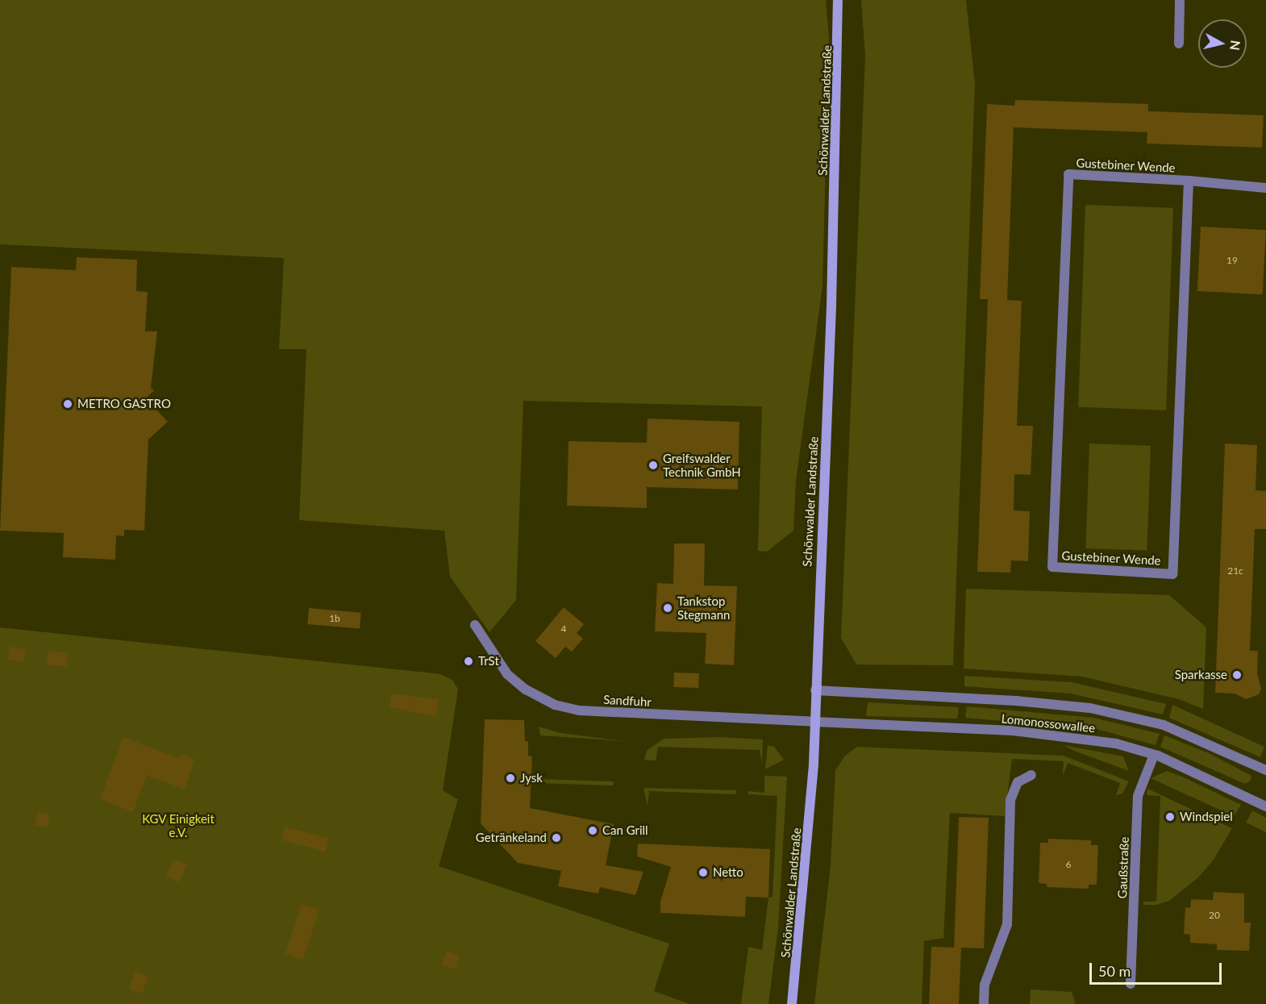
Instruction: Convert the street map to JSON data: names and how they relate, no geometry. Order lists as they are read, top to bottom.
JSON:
{
  "streets": {
    "main road": ["Schönwalder Landstraße"],
    "street": [
      "Gustebiner Wende",
      "Sandfuhr",
      "Lomonossowallee",
      "Gaußstraße"
    ]
  },
  "crossings": [
    ["Schönwalder Landstraße", "Sandfuhr"],
    ["Schönwalder Landstraße", "Lomonossowallee"],
    ["Sandfuhr", "Lomonossowallee"],
    ["Lomonossowallee", "Gaußstraße"]
  ],
  "parks": ["KGV Einigkeit e.V."],
  "places": [
    "METRO GASTRO",
    "Greifswalder Technik GmbH",
    "Tankstop Stegmann",
    "TrSt",
    "Sparkasse",
    "Jysk",
    "Windspiel",
    "Can Grill",
    "Getränkeland",
    "Netto"
  ],
  "house_numbers": [
    "19",
    "21c",
    "1b",
    "4",
    "6",
    "20"
  ],
  "scale_bar": "50 m",
  "north": "right"
}
